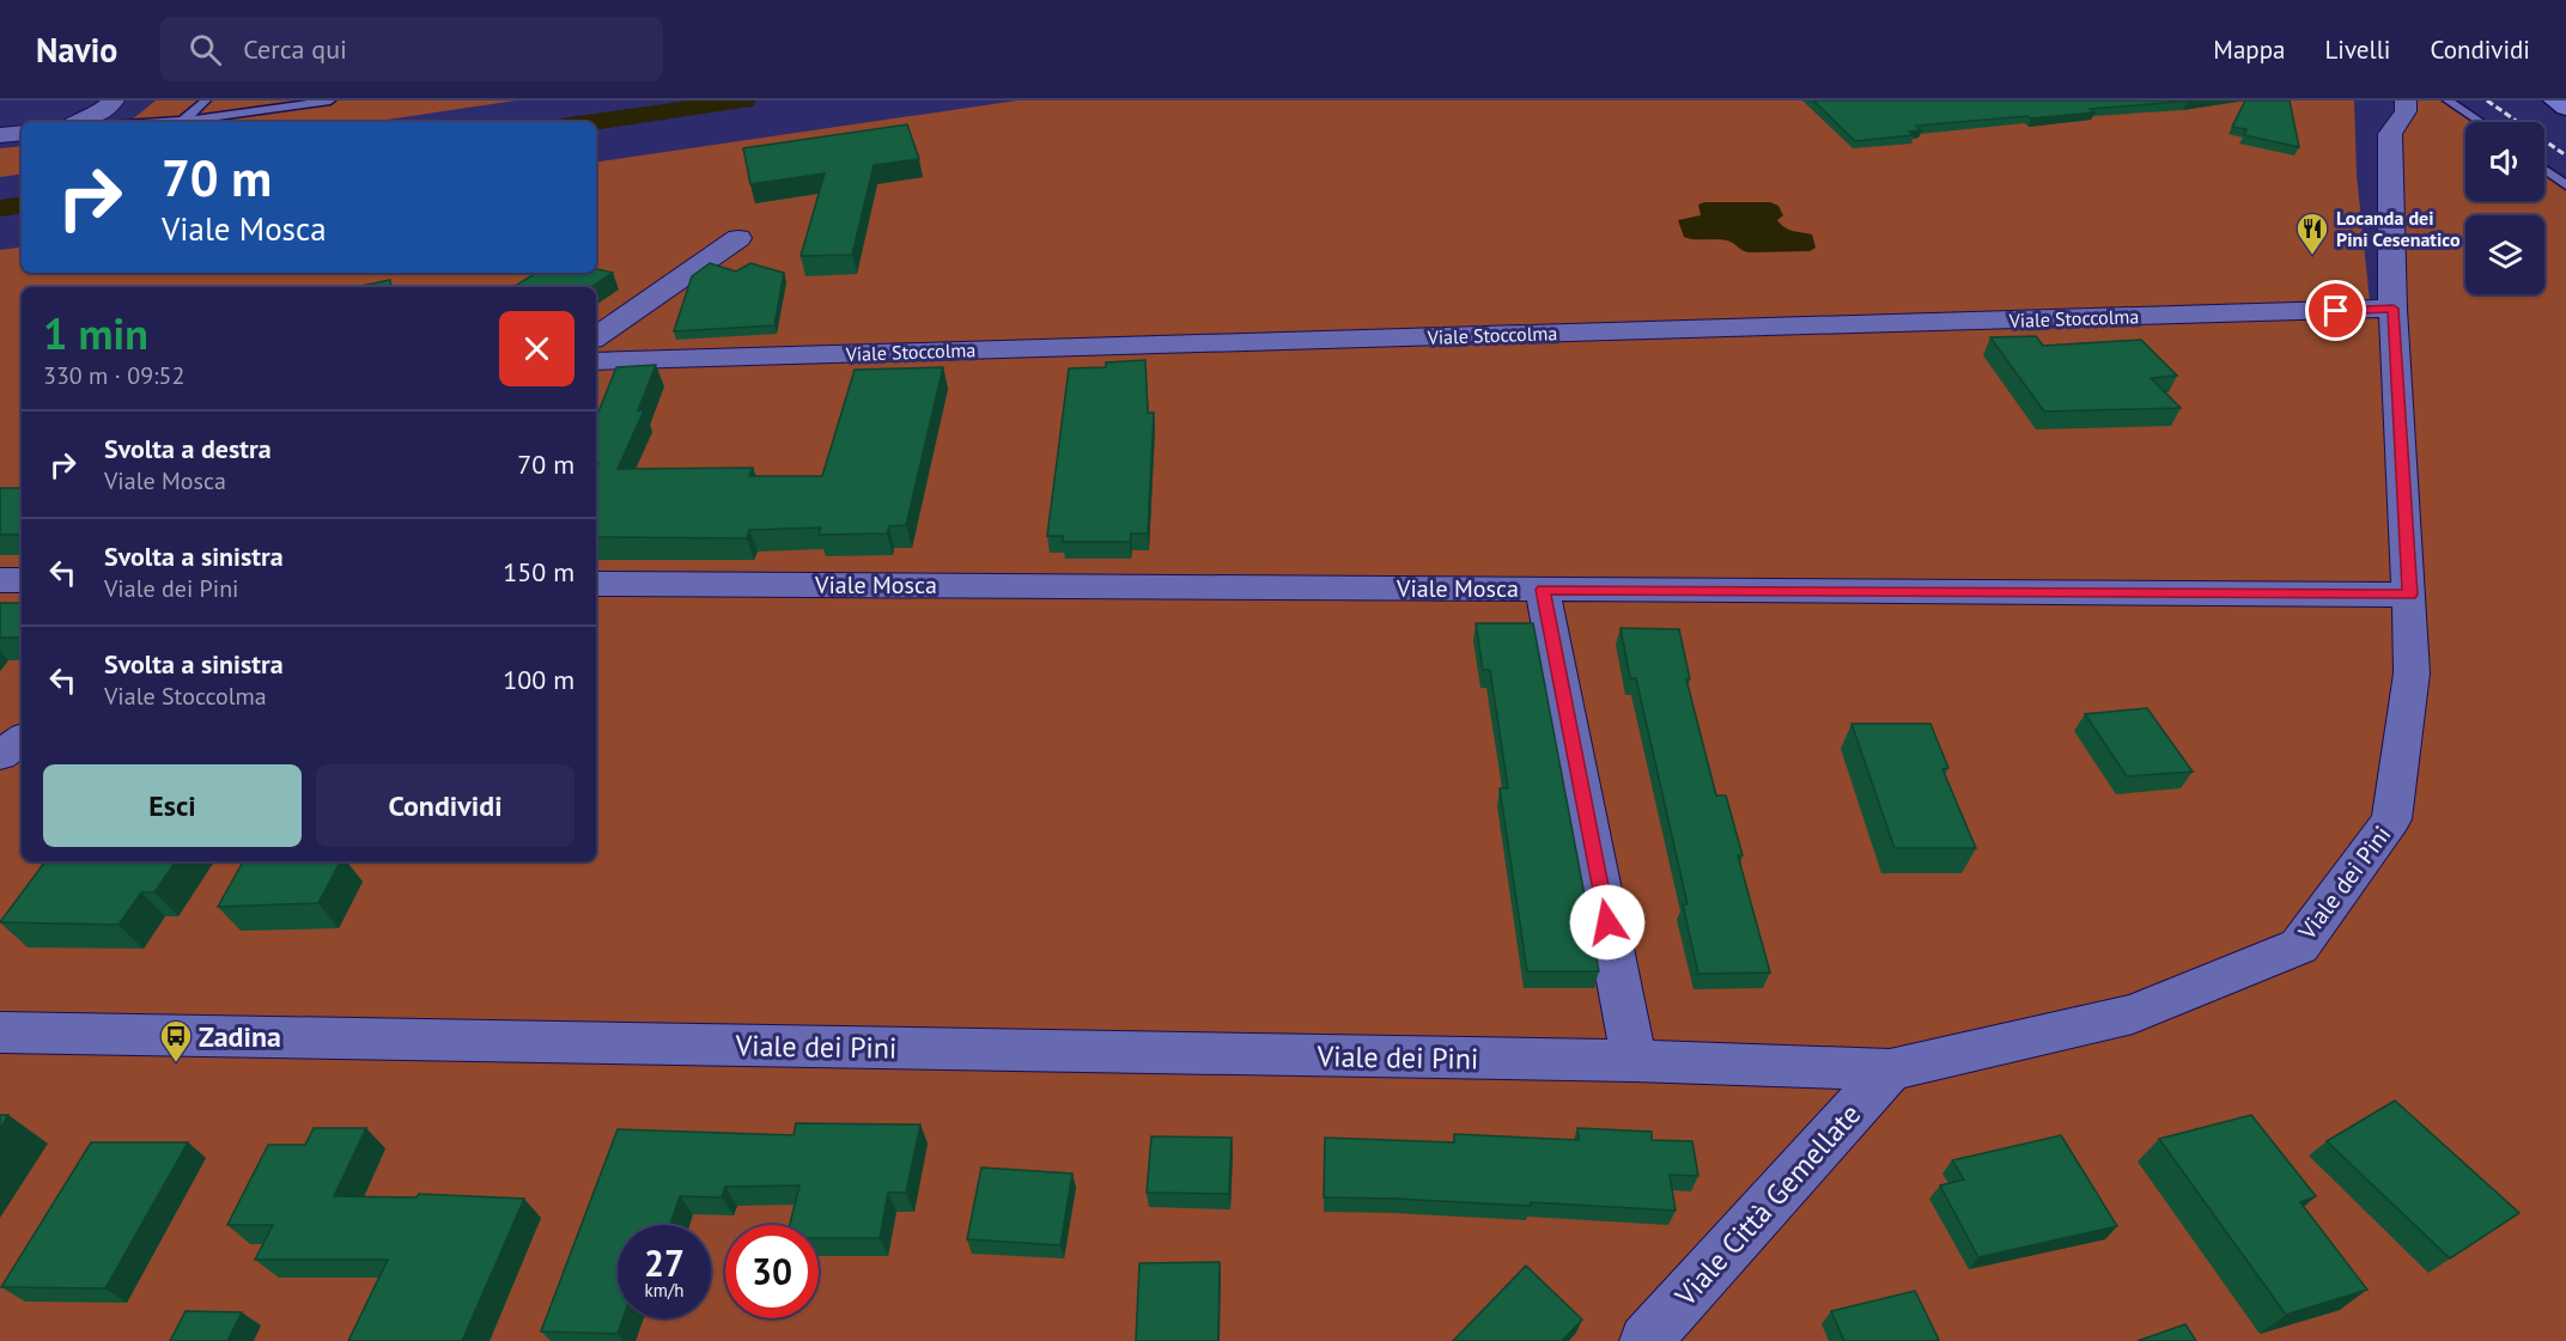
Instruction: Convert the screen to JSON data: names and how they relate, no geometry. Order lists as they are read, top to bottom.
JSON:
{
  "streets": {
    "street": [
      "Viale Stoccolma",
      "Viale Mosca",
      "Viale dei Pini",
      "Viale Città Gemellate"
    ]
  },
  "crossings": [
    ["Viale Stoccolma", "Viale dei Pini"],
    ["Viale Mosca", "Viale dei Pini"],
    ["Viale dei Pini", "Viale Città Gemellate"]
  ],
  "places": {
    "restaurant": ["Locanda dei Pini Cesenatico"],
    "bus stop": ["Zadina"]
  },
  "page": {
    "header": "Navio",
    "search": "Cerca qui",
    "nav": ["Mappa", "Livelli", "Condividi"],
    "turn": ["70 m", "Viale Mosca"],
    "heading": ["1 min", "330 m · 09:52"],
    "list": [
      {
        "name": "Svolta a destra",
        "note": "Viale Mosca",
        "value": "70 m"
      },
      {
        "name": "Svolta a sinistra",
        "note": "Viale dei Pini",
        "value": "150 m"
      },
      {
        "name": "Svolta a sinistra",
        "note": "Viale Stoccolma",
        "value": "100 m"
      }
    ],
    "buttons": ["Esci", "Condividi"],
    "speed": "27 km/h",
    "limit": "30"
  }
}
